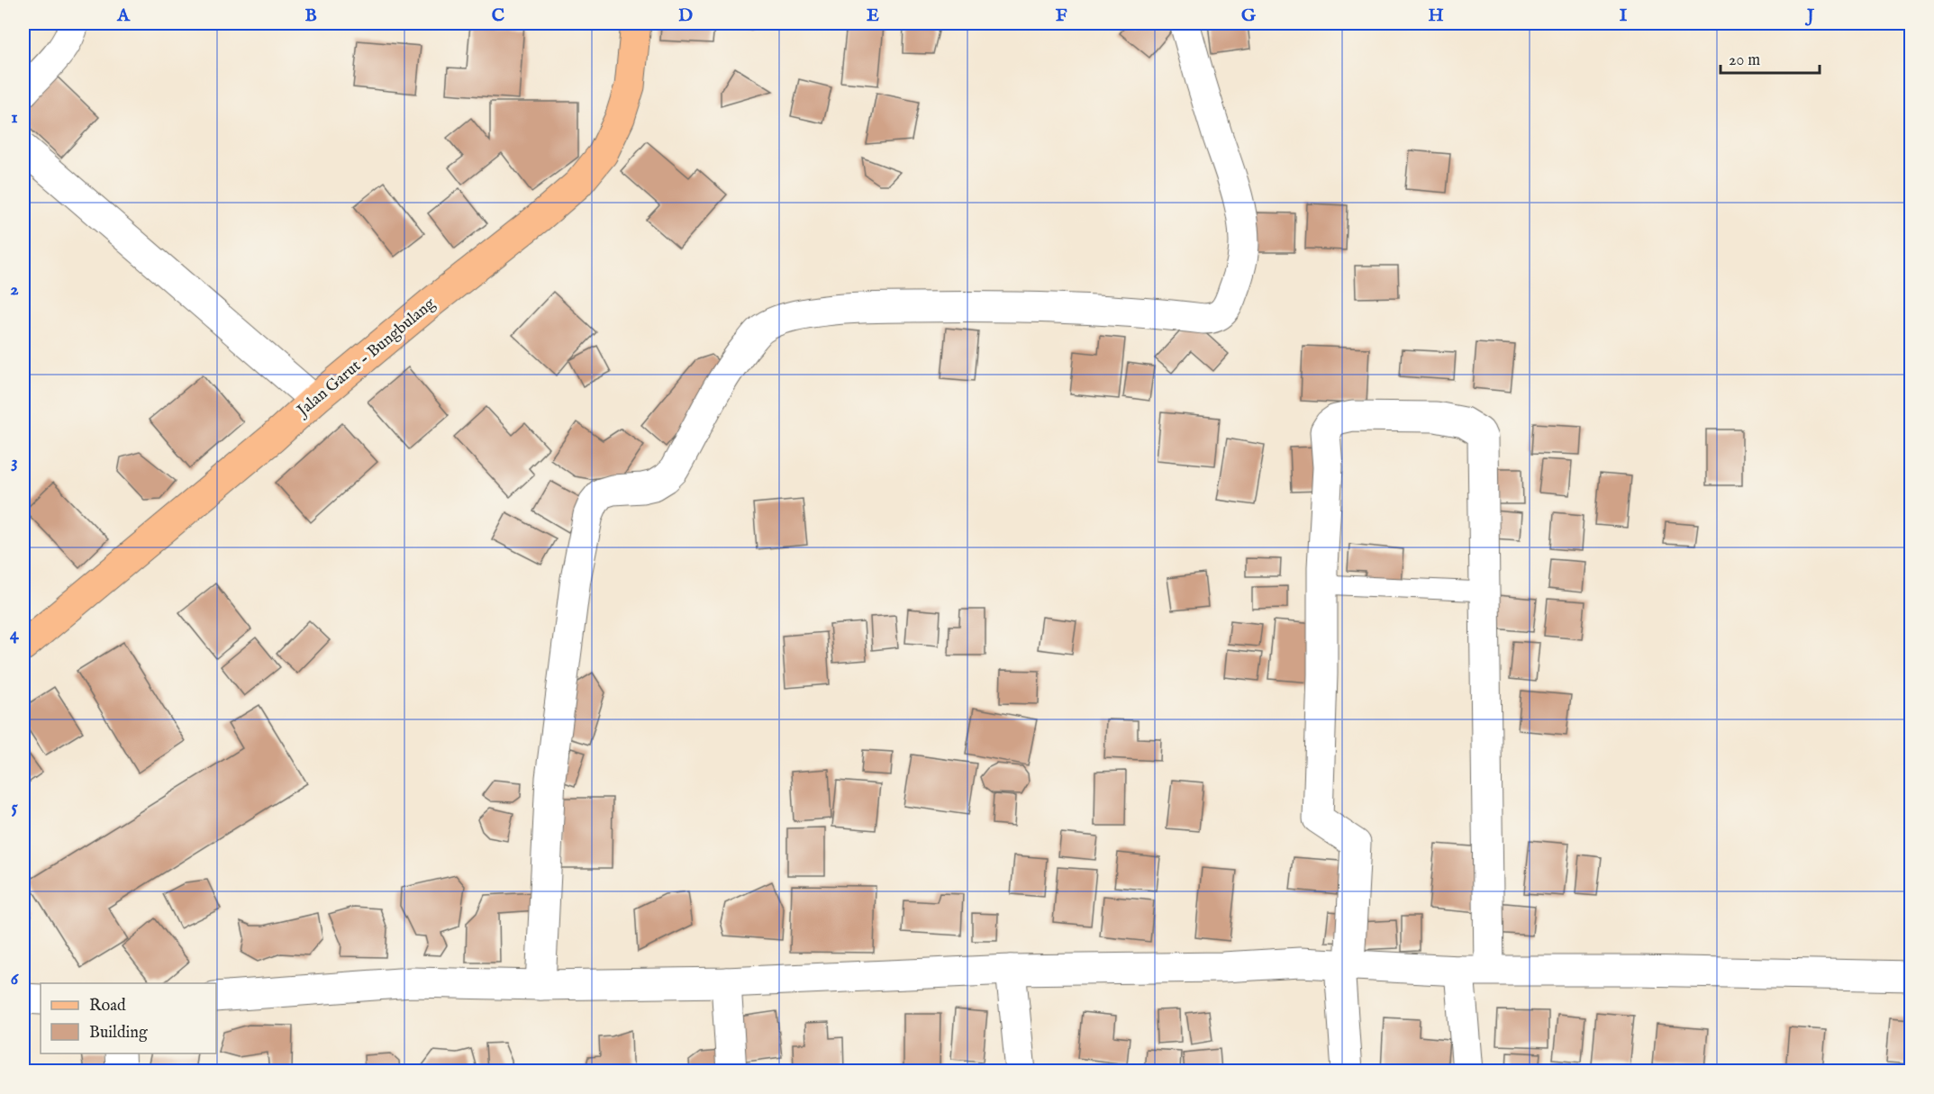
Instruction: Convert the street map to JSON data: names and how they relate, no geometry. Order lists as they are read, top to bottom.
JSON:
{
  "streets": {
    "main road": ["Jalan Garut - Bungbulang"]
  },
  "legend": ["Road", "Building"],
  "scale_bar": "20 m",
  "grid": {
    "columns": [
      "A",
      "B",
      "C",
      "D",
      "E",
      "F",
      "G",
      "H",
      "I",
      "J"
    ],
    "rows": [
      "1",
      "2",
      "3",
      "4",
      "5",
      "6"
    ]
  }
}
